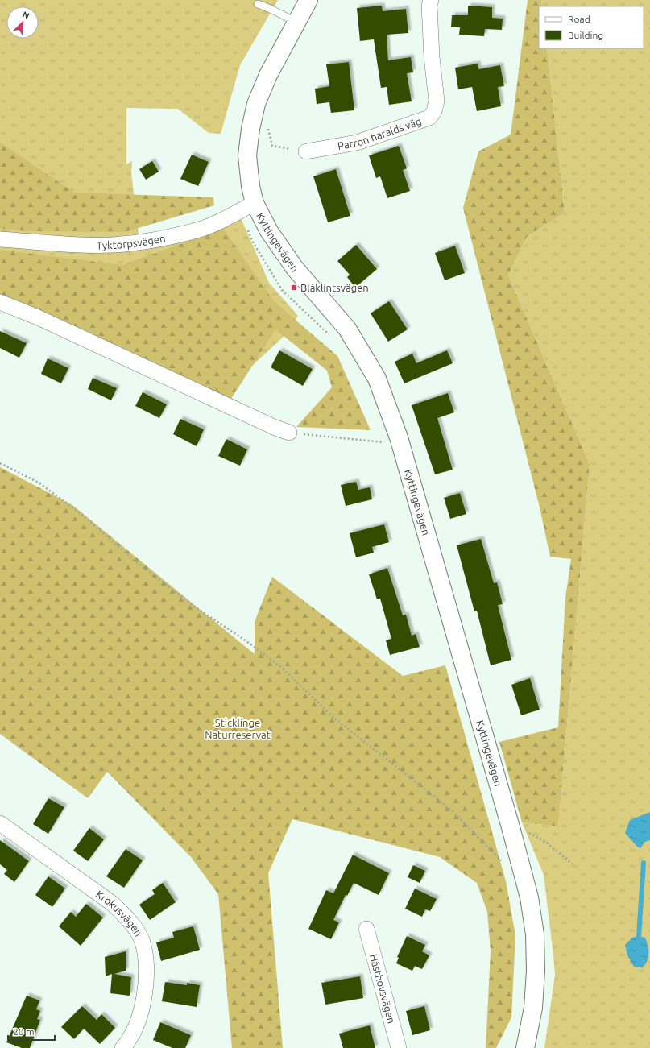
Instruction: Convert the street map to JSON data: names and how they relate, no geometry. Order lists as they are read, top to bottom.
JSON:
{
  "streets": {
    "street": [
      "Patron haralds väg",
      "Tyktorpsvägen",
      "Kyttingevägen",
      "Krokusvägen",
      "Hästhovsvägen"
    ]
  },
  "crossings": [
    ["Tyktorpsvägen", "Kyttingevägen"]
  ],
  "parks": ["Sticklinge Naturreservat"],
  "places": {
    "transit": ["Blåklintsvägen"]
  },
  "legend": ["Road", "Building"],
  "scale_bar": "20 m",
  "north": "top right"
}
